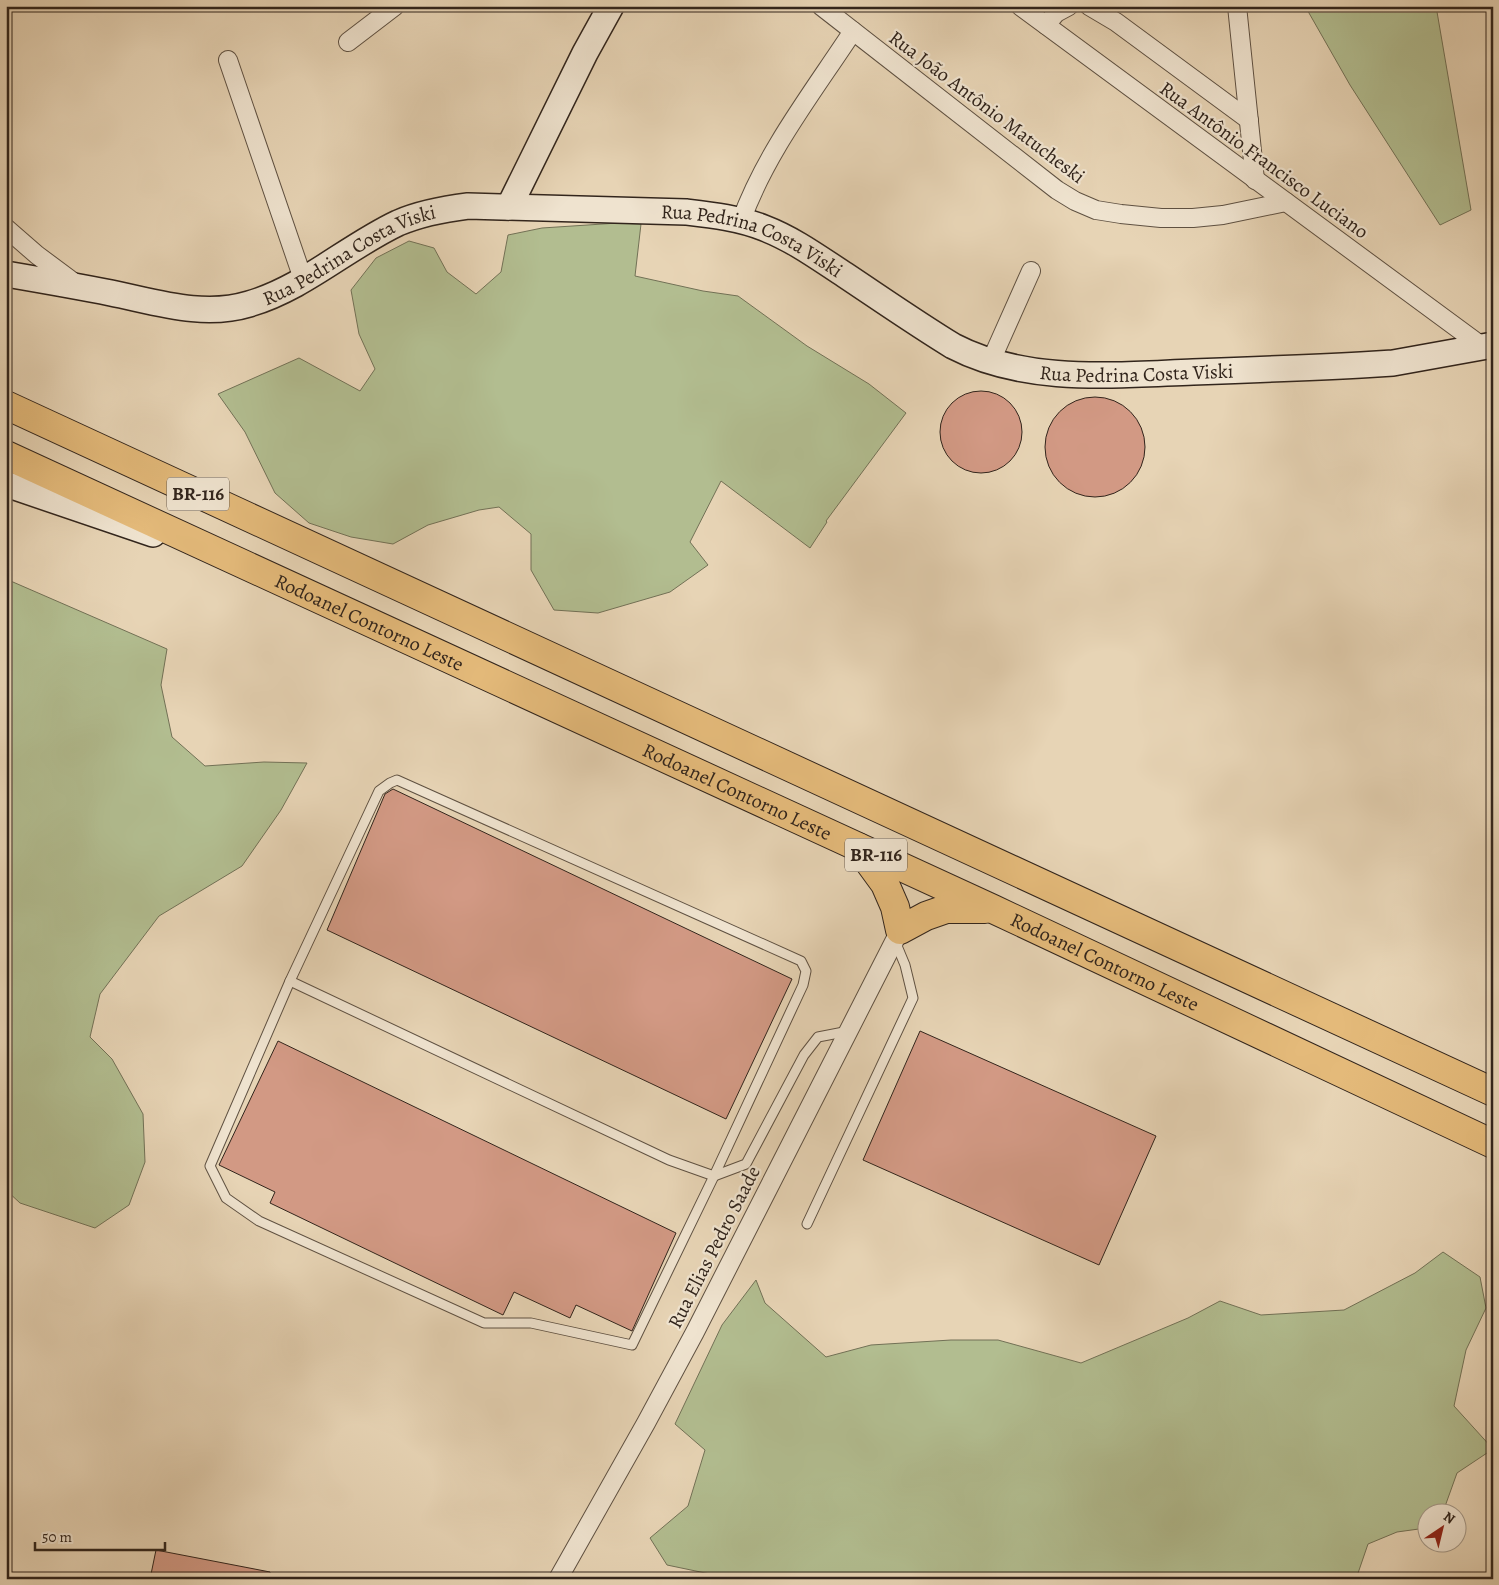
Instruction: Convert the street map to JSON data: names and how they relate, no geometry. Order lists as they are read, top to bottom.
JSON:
{
  "streets": {
    "highway": ["BR-116", "Rodoanel Contorno Leste"],
    "street": [
      "Rua João Antônio Matucheski",
      "Rua Antônio Francisco Luciano",
      "Rua Pedrina Costa Viski",
      "Rua Elias Pedro Saade"
    ]
  },
  "crossings": [
    ["Rua João Antônio Matucheski", "Rua Antônio Francisco Luciano"],
    ["Rua Antônio Francisco Luciano", "Rua Pedrina Costa Viski"]
  ],
  "scale_bar": "50 m",
  "north": "top right"
}
